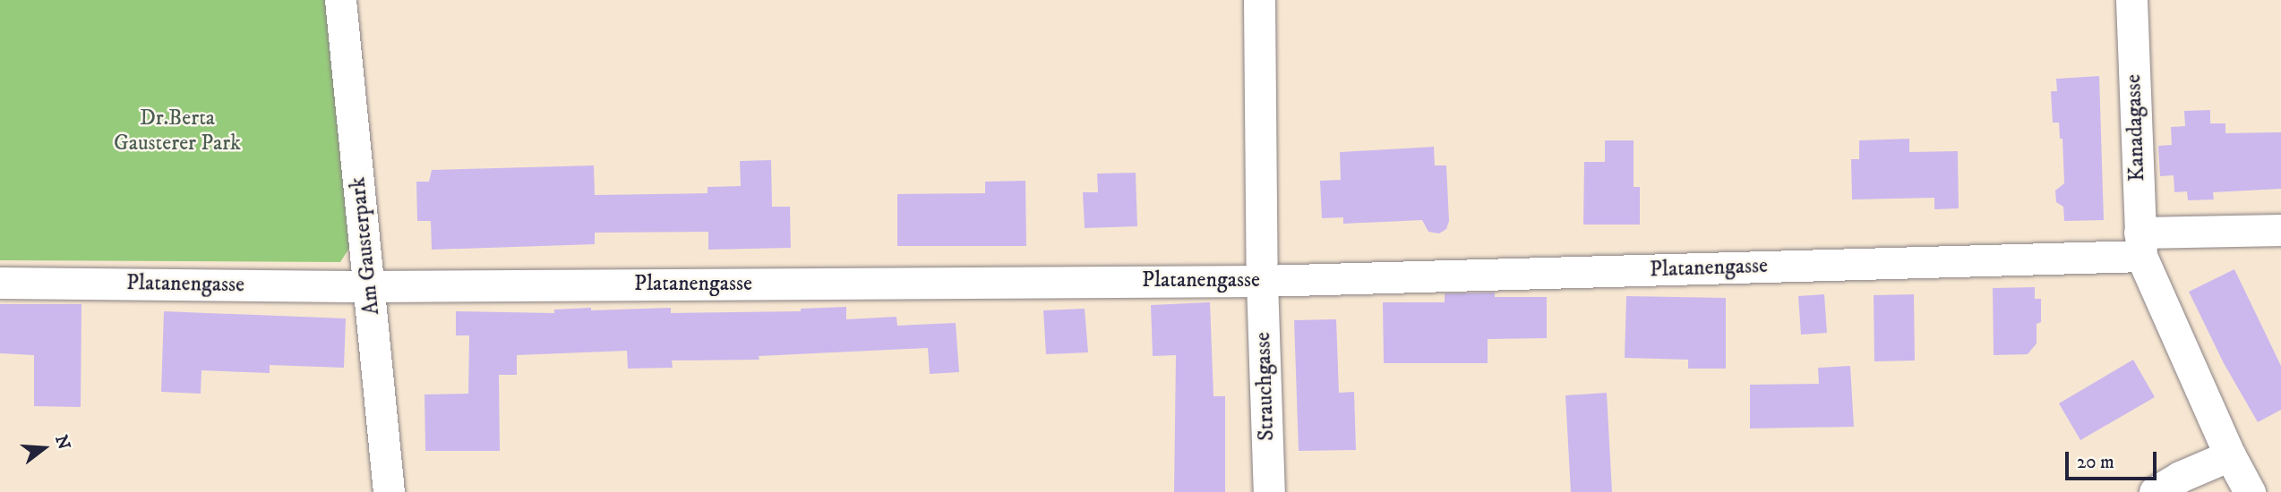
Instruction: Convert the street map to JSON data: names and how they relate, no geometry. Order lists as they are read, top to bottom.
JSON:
{
  "streets": {
    "street": [
      "Kanadagasse",
      "Am Gausterpark",
      "Platanengasse",
      "Strauchgasse"
    ]
  },
  "crossings": [
    ["Kanadagasse", "Platanengasse"],
    ["Am Gausterpark", "Platanengasse"],
    ["Platanengasse", "Strauchgasse"]
  ],
  "parks": ["Dr.Berta Gausterer Park"],
  "scale_bar": "20 m",
  "north": "right"
}
